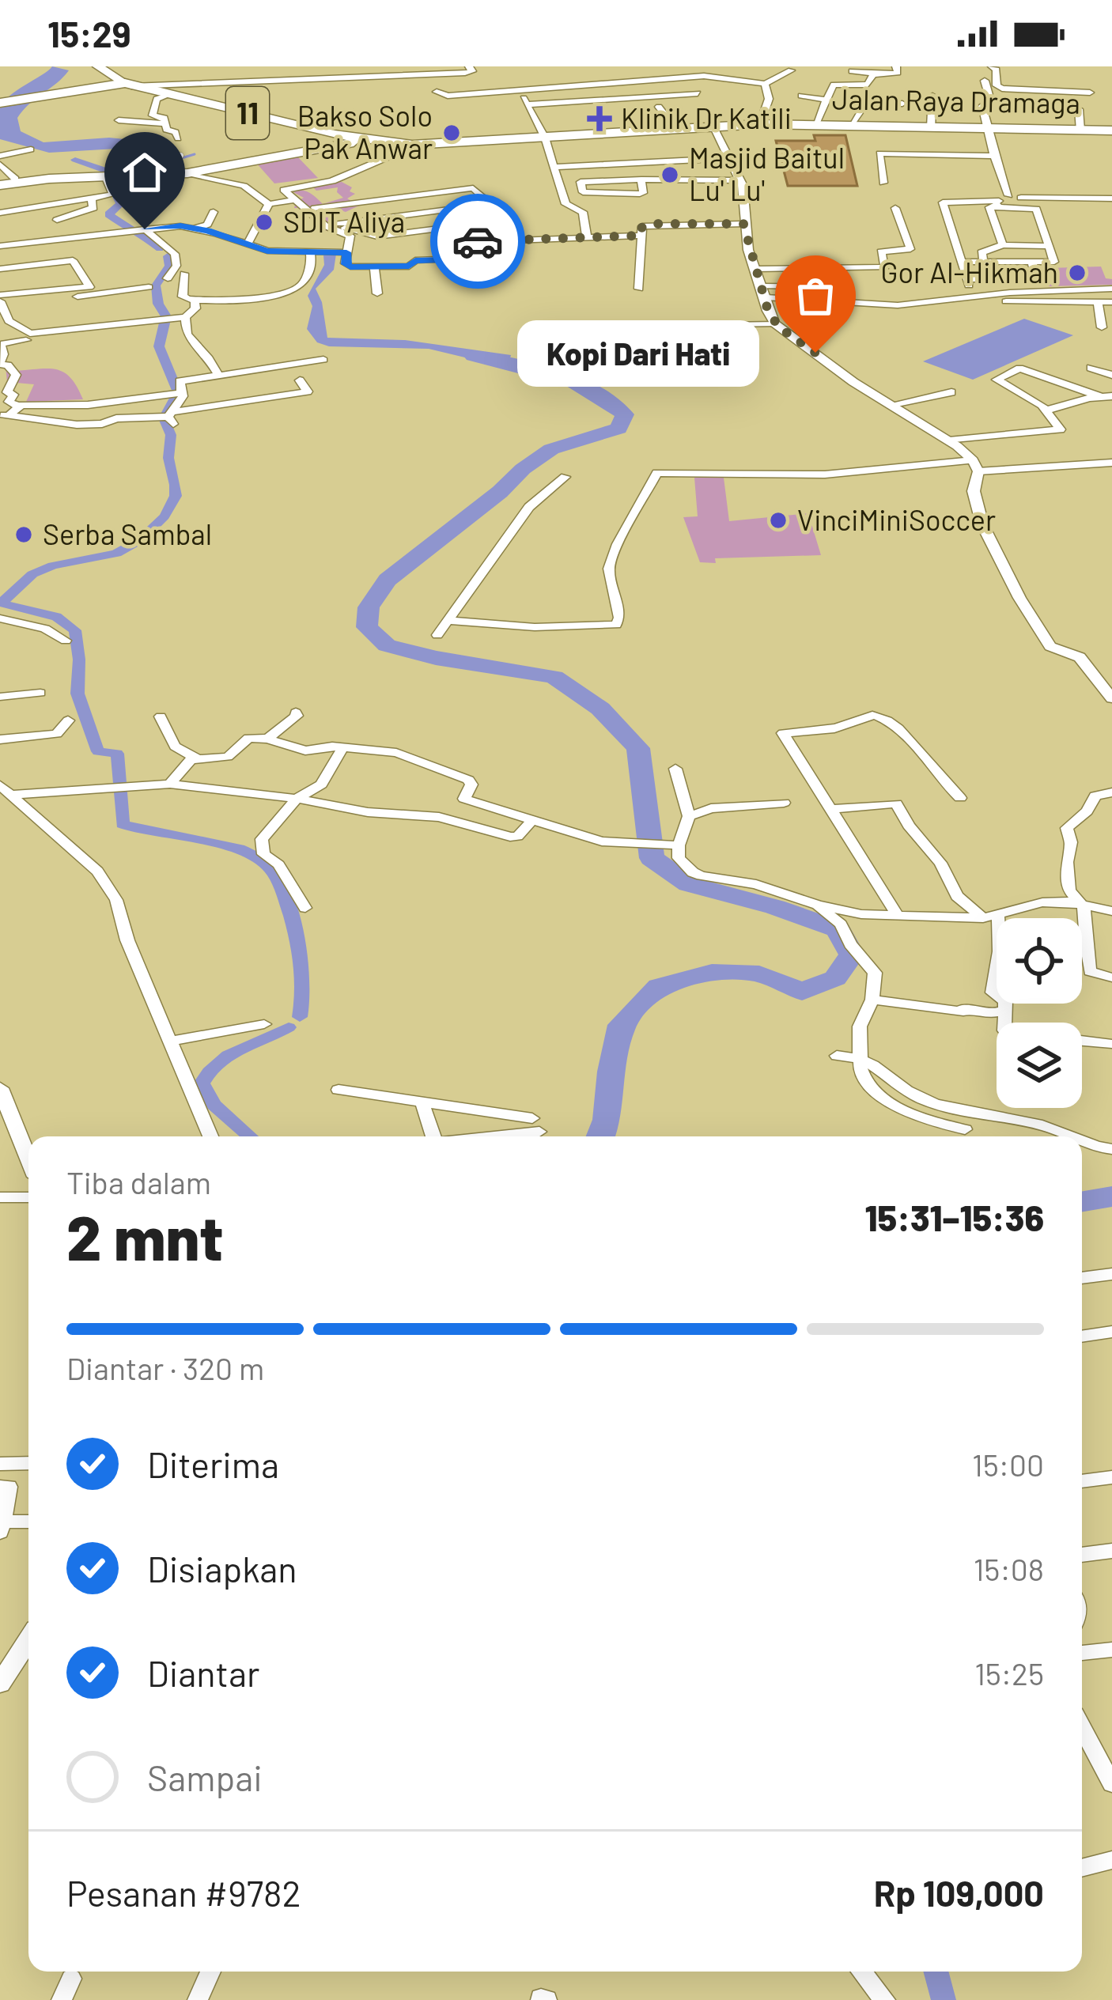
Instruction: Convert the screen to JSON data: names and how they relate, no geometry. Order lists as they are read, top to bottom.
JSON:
{
  "streets": {
    "highway": ["Jalan Raya Dramaga", "11"]
  },
  "crossings": [
    ["Jalan Raya Dramaga", "11"]
  ],
  "places": {
    "health": ["Klinik Dr Katili"],
    "other": [
      "Bakso Solo Pak Anwar",
      "Masjid Baitul Lu' Lu'",
      "SDIT Aliya",
      "Gor Al-Hikmah",
      "Kopi Dari Hati",
      "VinciMiniSoccer",
      "Serba Sambal"
    ]
  },
  "page": {
    "status": "15:29",
    "bubble": "Kopi Dari Hati",
    "heading": ["2 mnt", "Tiba dalam", "15:31–15:36"],
    "panel": ["Pesanan #9782", "Rp 109,000"],
    "bar": "Diantar · 320 m",
    "list": [
      ["Diterima", "15:00"],
      ["Disiapkan", "15:08"],
      ["Diantar", "15:25"],
      "Sampai"
    ]
  }
}
